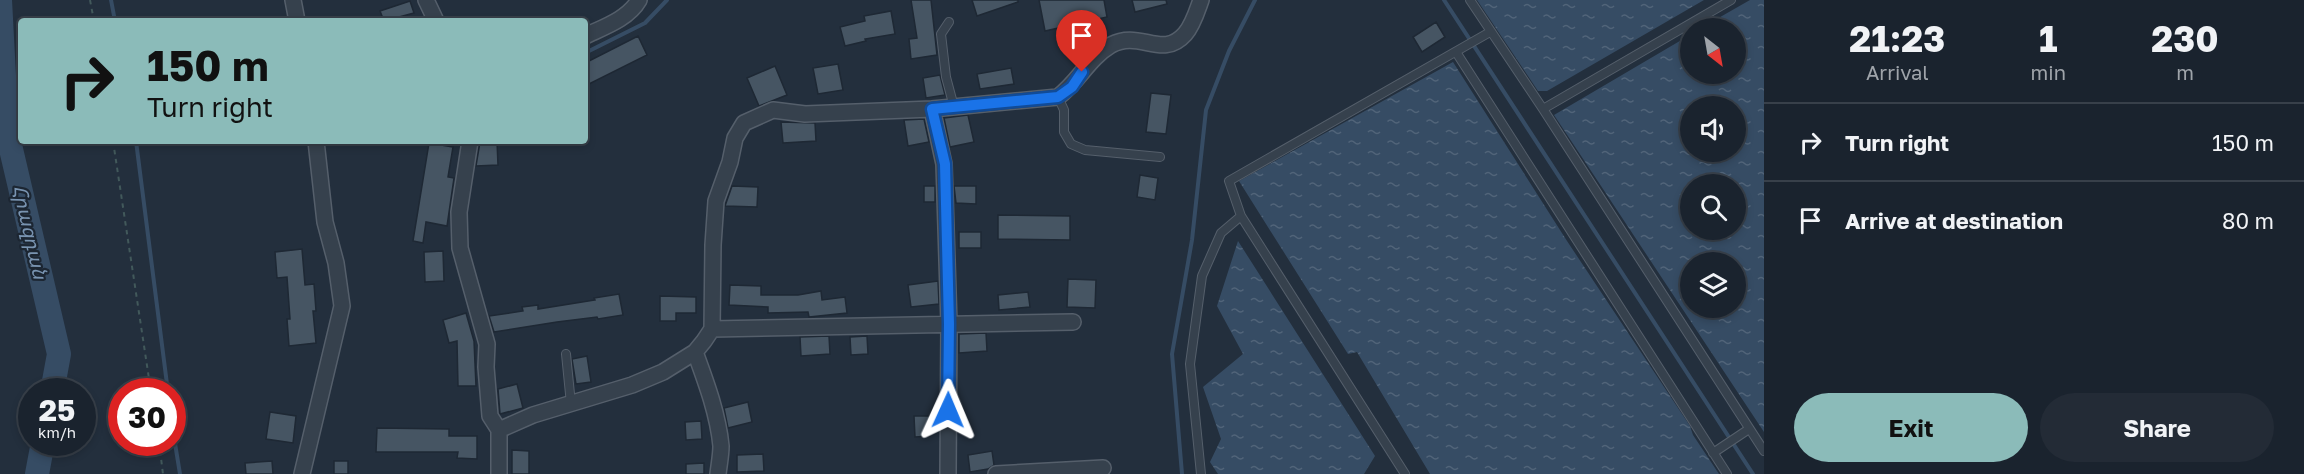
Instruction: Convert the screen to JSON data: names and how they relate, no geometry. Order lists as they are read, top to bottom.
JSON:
{
  "water": ["Հրազդան"],
  "north": "bottom right",
  "page": {
    "eta": [
      "21:23",
      "Arrival",
      "1",
      "min",
      "230",
      "m"
    ],
    "turn": ["150 m", "Turn right"],
    "list": [
      {
        "name": "Turn right",
        "value": "150 m"
      },
      {
        "name": "Arrive at destination",
        "value": "80 m"
      }
    ],
    "speed": "25 km/h",
    "limit": "30",
    "buttons": ["Exit", "Share"]
  }
}
